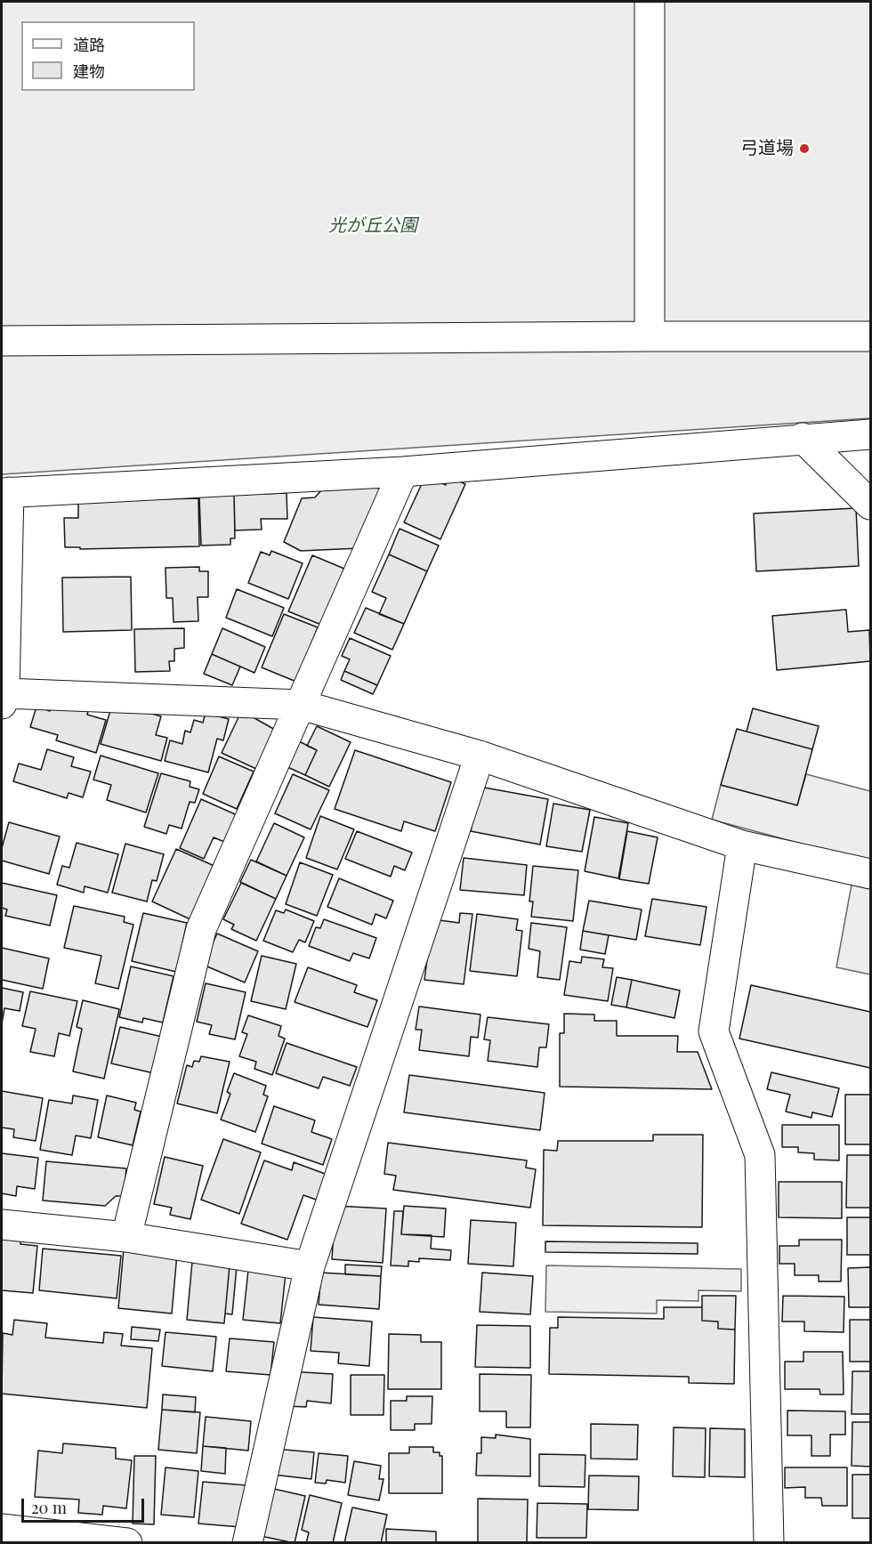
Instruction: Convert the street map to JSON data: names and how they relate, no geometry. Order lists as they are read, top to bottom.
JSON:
{
  "parks": ["光が丘公園"],
  "places": ["弓道場"],
  "legend": ["道路", "建物"],
  "scale_bar": "20 m"
}
